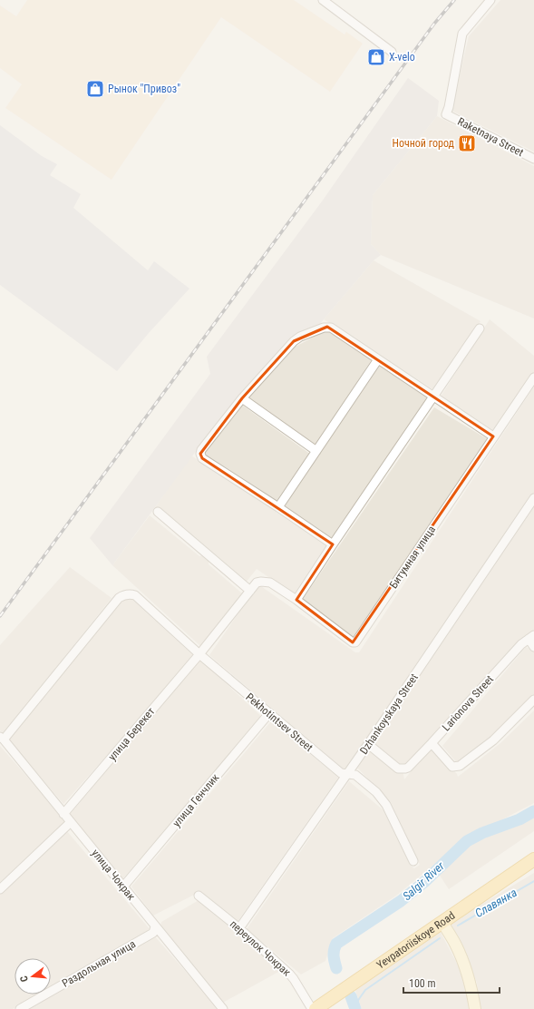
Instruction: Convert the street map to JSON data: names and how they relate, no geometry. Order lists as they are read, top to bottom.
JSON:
{
  "streets": {
    "main road": ["Yevpatoriiskoye Road"],
    "street": [
      "Raketnaya Street",
      "Битумная улица",
      "Larionova Street",
      "Dzhankoyskaya Street",
      "Pekhotintsev Street",
      "улица Берекет",
      "улица Генчлик",
      "улица Чокрак",
      "переулок Чокрак",
      "Раздольная улица"
    ]
  },
  "crossings": [
    ["Битумная улица", "улица Берекет"],
    ["Larionova Street", "Dzhankoyskaya Street"],
    ["Dzhankoyskaya Street", "Pekhotintsev Street"],
    ["Dzhankoyskaya Street", "переулок Чокрак"],
    ["Pekhotintsev Street", "улица Берекет"],
    ["Pekhotintsev Street", "улица Генчлик"],
    ["Pekhotintsev Street", "улица Чокрак"],
    ["улица Берекет", "улица Чокрак"],
    ["улица Генчлик", "улица Чокрак"],
    ["улица Чокрак", "Раздольная улица"]
  ],
  "water": ["Salgir River", "Славянка"],
  "places": {
    "shop": ["X-velo", "Рынок \"Привоз\""],
    "restaurant": ["Ночной город"]
  },
  "scale_bar": "100 m",
  "north": "left"
}
